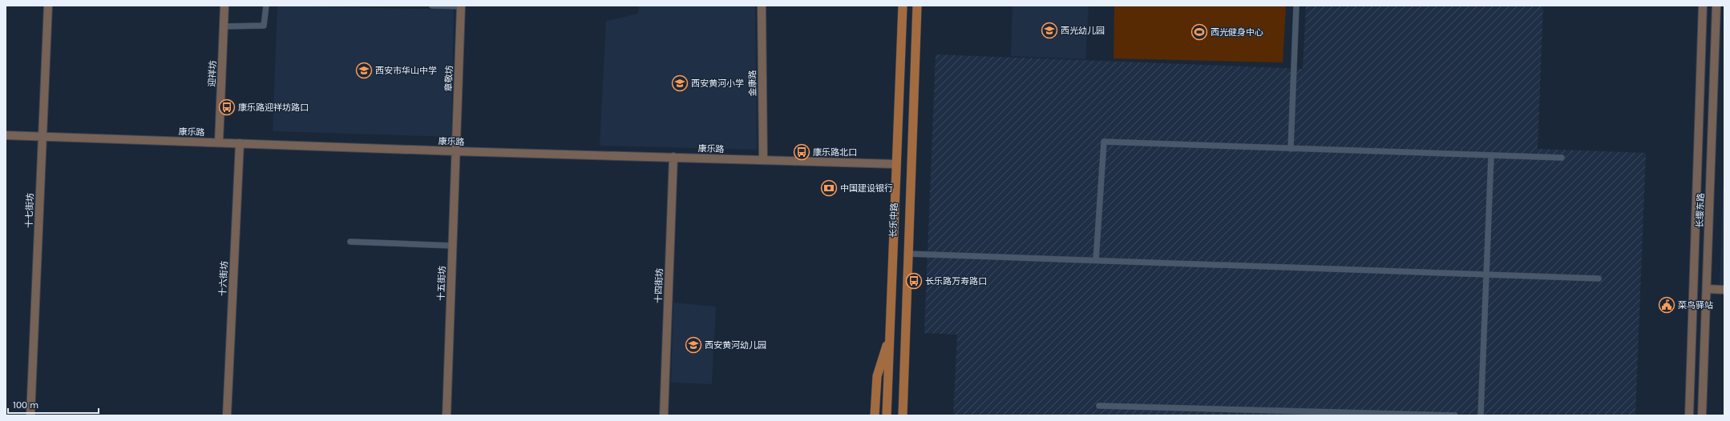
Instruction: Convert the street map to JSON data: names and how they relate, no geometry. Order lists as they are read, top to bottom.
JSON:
{
  "streets": {
    "main road": ["长乐中路"],
    "street": [
      "迎祥坊",
      "章敬坊",
      "金康路",
      "康乐路",
      "十七街坊",
      "长缨东路",
      "十六街坊",
      "十五街坊",
      "十四街坊"
    ]
  },
  "crossings": [
    ["迎祥坊", "康乐路"],
    ["章敬坊", "康乐路"],
    ["章敬坊", "十五街坊"],
    ["金康路", "康乐路"],
    ["康乐路", "十七街坊"],
    ["康乐路", "长乐中路"],
    ["康乐路", "十六街坊"],
    ["康乐路", "十五街坊"],
    ["康乐路", "十四街坊"]
  ],
  "places": {
    "school or university": [
      "西光幼儿园",
      "西安市华山中学",
      "西安黄河小学",
      "西安黄河幼儿园"
    ],
    "sports": ["西光健身中心"],
    "bus stop": ["康乐路迎祥坊路口", "康乐路北口", "长乐路万寿路口"],
    "bank": ["中国建设银行"],
    "public building": ["菜鸟驿站"]
  },
  "scale_bar": "100 m"
}
